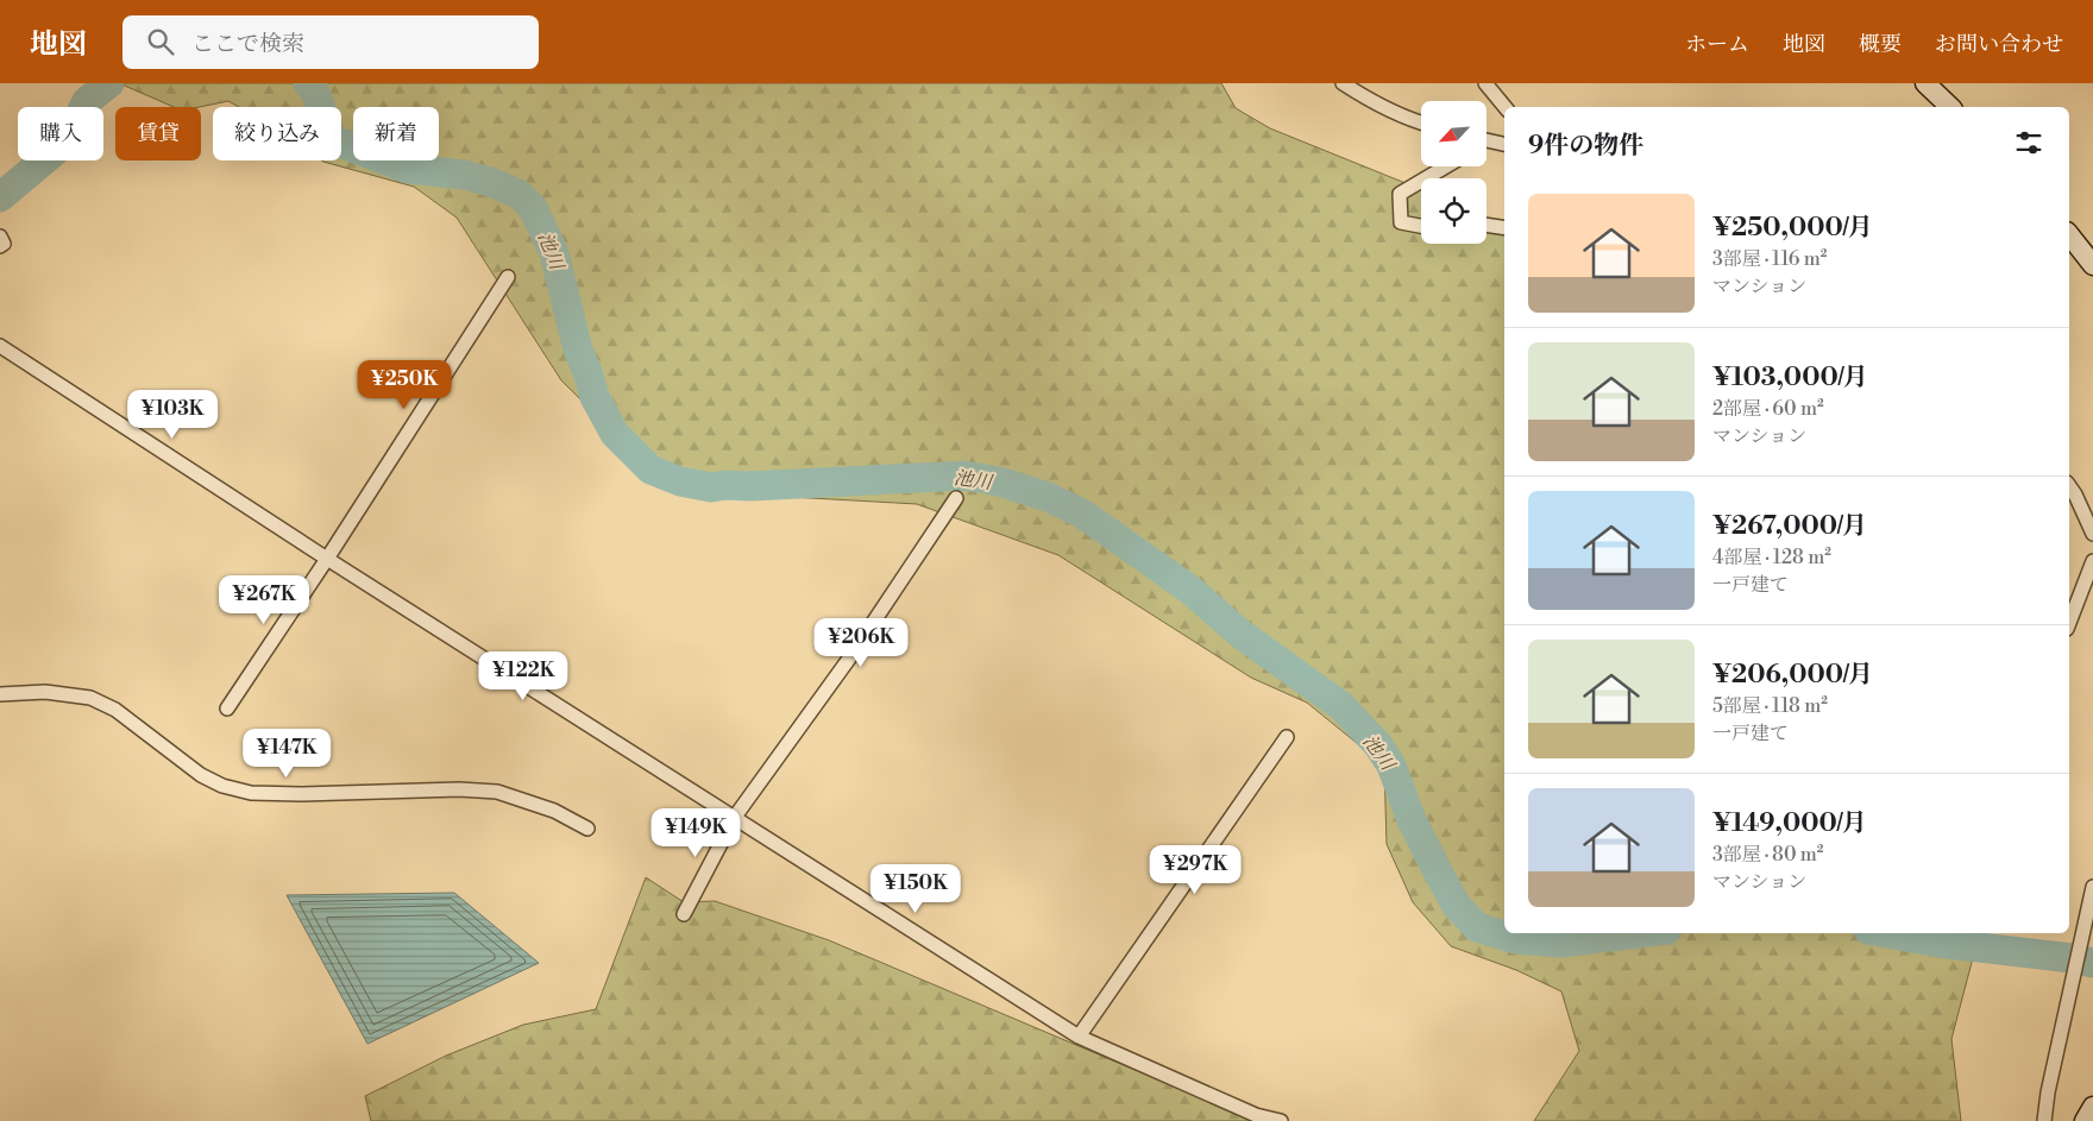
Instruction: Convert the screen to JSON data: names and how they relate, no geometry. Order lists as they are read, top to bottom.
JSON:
{
  "water": ["池川"],
  "north": "bottom left",
  "page": {
    "header": "地図",
    "search": "ここで検索",
    "nav": [
      "ホーム",
      "地図",
      "概要",
      "お問い合わせ"
    ],
    "chip": [
      "購入",
      "賃貸",
      "絞り込み",
      "新着"
    ],
    "heading": "9件の物件",
    "list": [
      {
        "name": "¥250,000/月",
        "note": "3部屋 · 116 m² · マンション"
      },
      {
        "name": "¥103,000/月",
        "note": "2部屋 · 60 m² · マンション"
      },
      {
        "name": "¥267,000/月",
        "note": "4部屋 · 128 m² · 一戸建て"
      },
      {
        "name": "¥206,000/月",
        "note": "5部屋 · 118 m² · 一戸建て"
      },
      {
        "name": "¥149,000/月",
        "note": "3部屋 · 80 m² · マンション"
      }
    ],
    "price": [
      "¥250K",
      "¥103K",
      "¥267K",
      "¥206K",
      "¥122K",
      "¥147K",
      "¥149K",
      "¥297K",
      "¥150K"
    ]
  }
}
